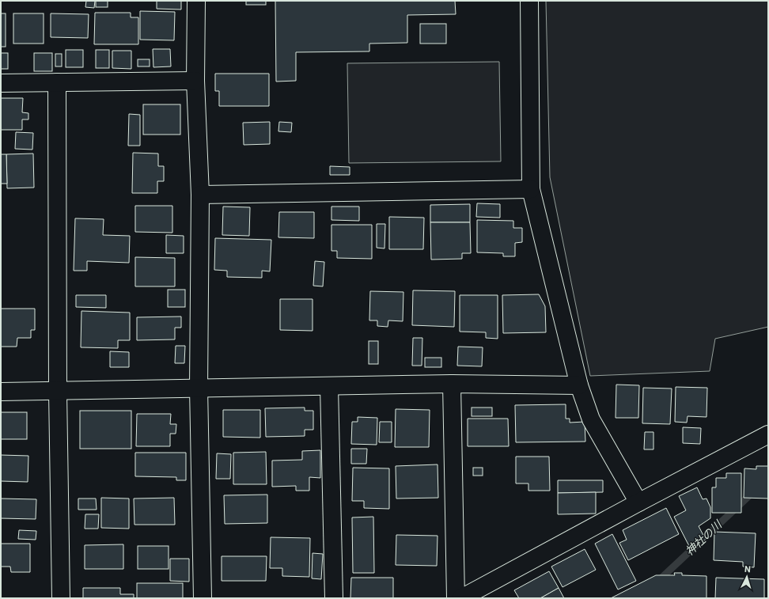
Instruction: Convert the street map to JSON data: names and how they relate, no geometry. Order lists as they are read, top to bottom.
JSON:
{
  "water": ["神社の川"],
  "north": "top"
}
